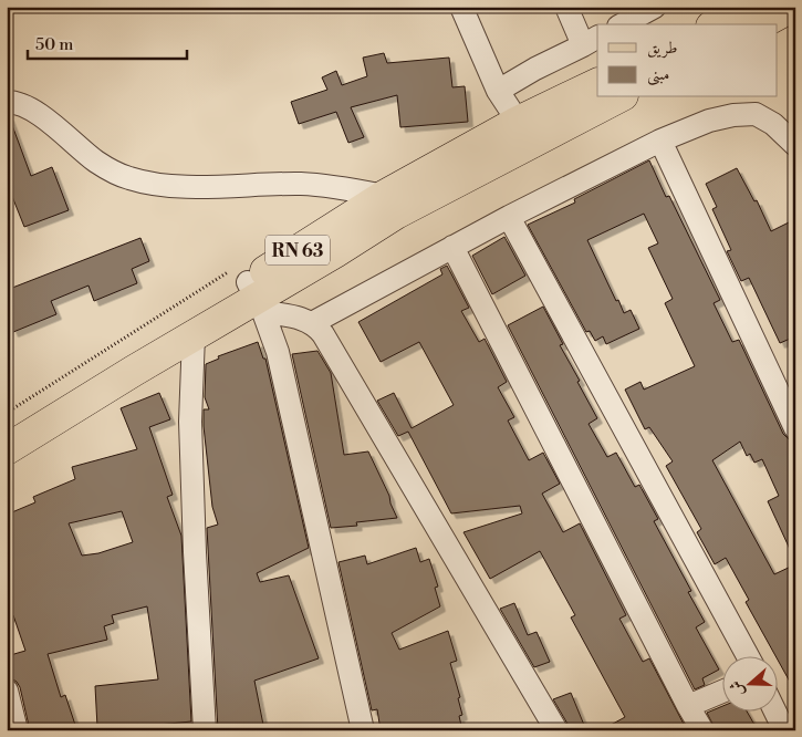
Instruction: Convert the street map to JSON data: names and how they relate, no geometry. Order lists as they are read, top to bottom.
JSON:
{
  "streets": {
    "main road": ["RN 63"]
  },
  "legend": ["طريق", "مبنى"],
  "scale_bar": "50 m",
  "north": "left"
}
